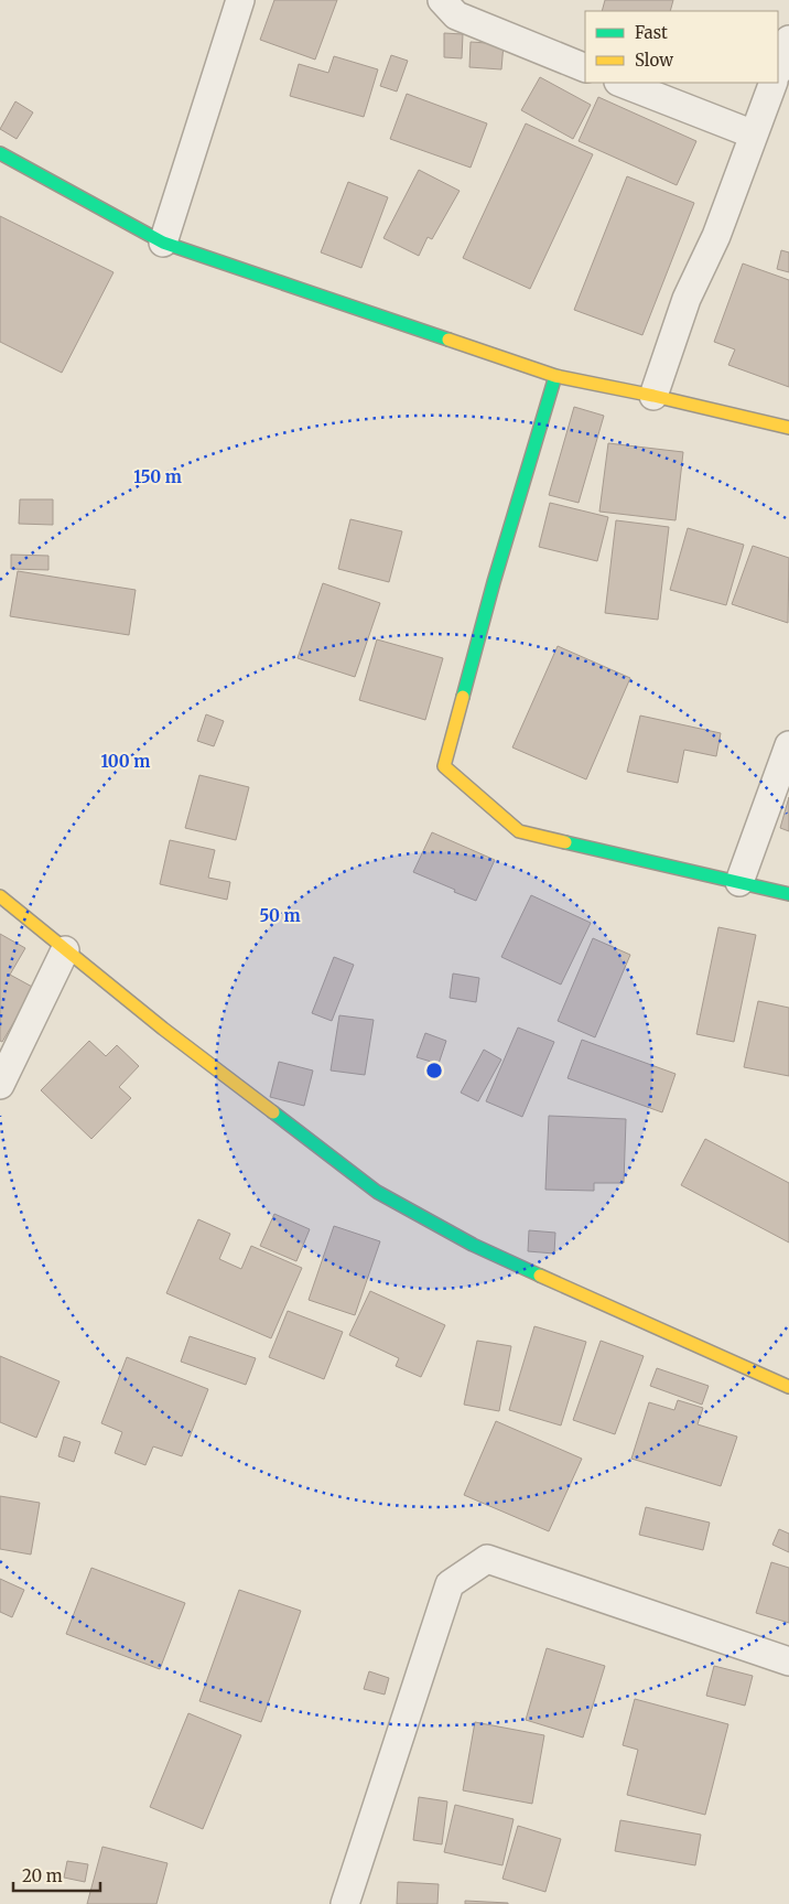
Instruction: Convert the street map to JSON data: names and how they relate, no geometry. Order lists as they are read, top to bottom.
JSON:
{
  "legend": ["Fast", "Slow"],
  "scale_bar": "20 m",
  "rings": ["150 m", "100 m", "50 m"]
}
